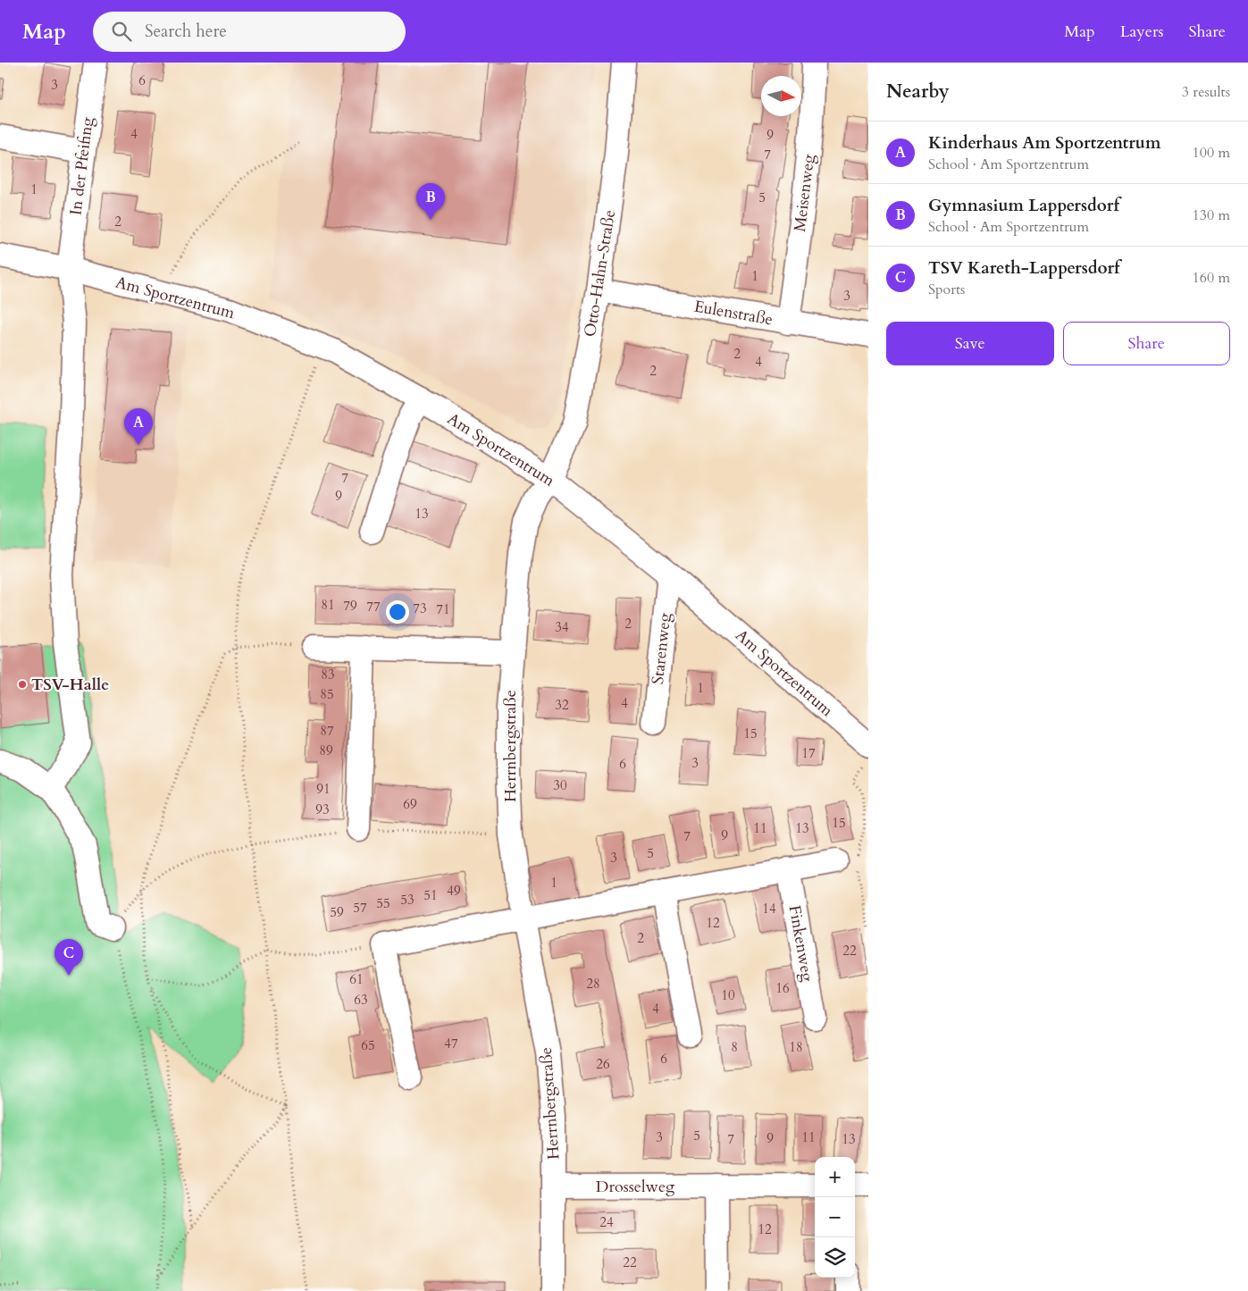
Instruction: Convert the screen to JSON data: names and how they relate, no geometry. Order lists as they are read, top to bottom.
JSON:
{
  "streets": {
    "street": [
      "In der Pfeifing",
      "Meisenweg",
      "Otto-Hahn-Straße",
      "Am Sportzentrum",
      "Eulenstraße",
      "Starenweg",
      "Herrnbergstraße",
      "Finkenweg",
      "Drosselweg"
    ]
  },
  "crossings": [
    ["In der Pfeifing", "Am Sportzentrum"],
    ["Meisenweg", "Eulenstraße"],
    ["Otto-Hahn-Straße", "Am Sportzentrum"],
    ["Otto-Hahn-Straße", "Eulenstraße"],
    ["Otto-Hahn-Straße", "Herrnbergstraße"],
    ["Am Sportzentrum", "Starenweg"],
    ["Am Sportzentrum", "Herrnbergstraße"],
    ["Herrnbergstraße", "Drosselweg"]
  ],
  "places": ["TSV-Halle"],
  "house_numbers": [
    "6",
    "3",
    "4",
    "9",
    "7",
    "1",
    "5",
    "2",
    "1",
    "3",
    "2",
    "4",
    "2",
    "7",
    "9",
    "13",
    "81",
    "79",
    "77",
    "73",
    "71",
    "2",
    "34",
    "83",
    "1",
    "85",
    "4",
    "32",
    "87",
    "15",
    "89",
    "17",
    "3",
    "6",
    "30",
    "91",
    "69",
    "93",
    "15",
    "11",
    "13",
    "9",
    "7",
    "5",
    "3",
    "1",
    "49",
    "51",
    "53",
    "55",
    "57",
    "14",
    "59",
    "12",
    "2",
    "22",
    "61",
    "28",
    "16",
    "10",
    "63",
    "4",
    "47",
    "65",
    "8",
    "18",
    "6",
    "26",
    "5",
    "3",
    "11",
    "9",
    "7",
    "13",
    "24",
    "12",
    "22"
  ],
  "north": "right",
  "page": {
    "header": "Map",
    "search": "Search here",
    "nav": ["Map", "Layers", "Share"],
    "heading": ["Nearby", "3 results"],
    "list": [
      {
        "mark": "A",
        "name": "Kinderhaus Am Sportzentrum",
        "note": "School · Am Sportzentrum",
        "value": "100 m"
      },
      {
        "mark": "B",
        "name": "Gymnasium Lappersdorf",
        "note": "School · Am Sportzentrum",
        "value": "130 m"
      },
      {
        "mark": "C",
        "name": "TSV Kareth-Lappersdorf",
        "note": "Sports",
        "value": "160 m"
      }
    ],
    "pins": ["B", "A", "C"],
    "buttons": ["Save", "Share"],
    "map_buttons": ["+", "−"]
  }
}
